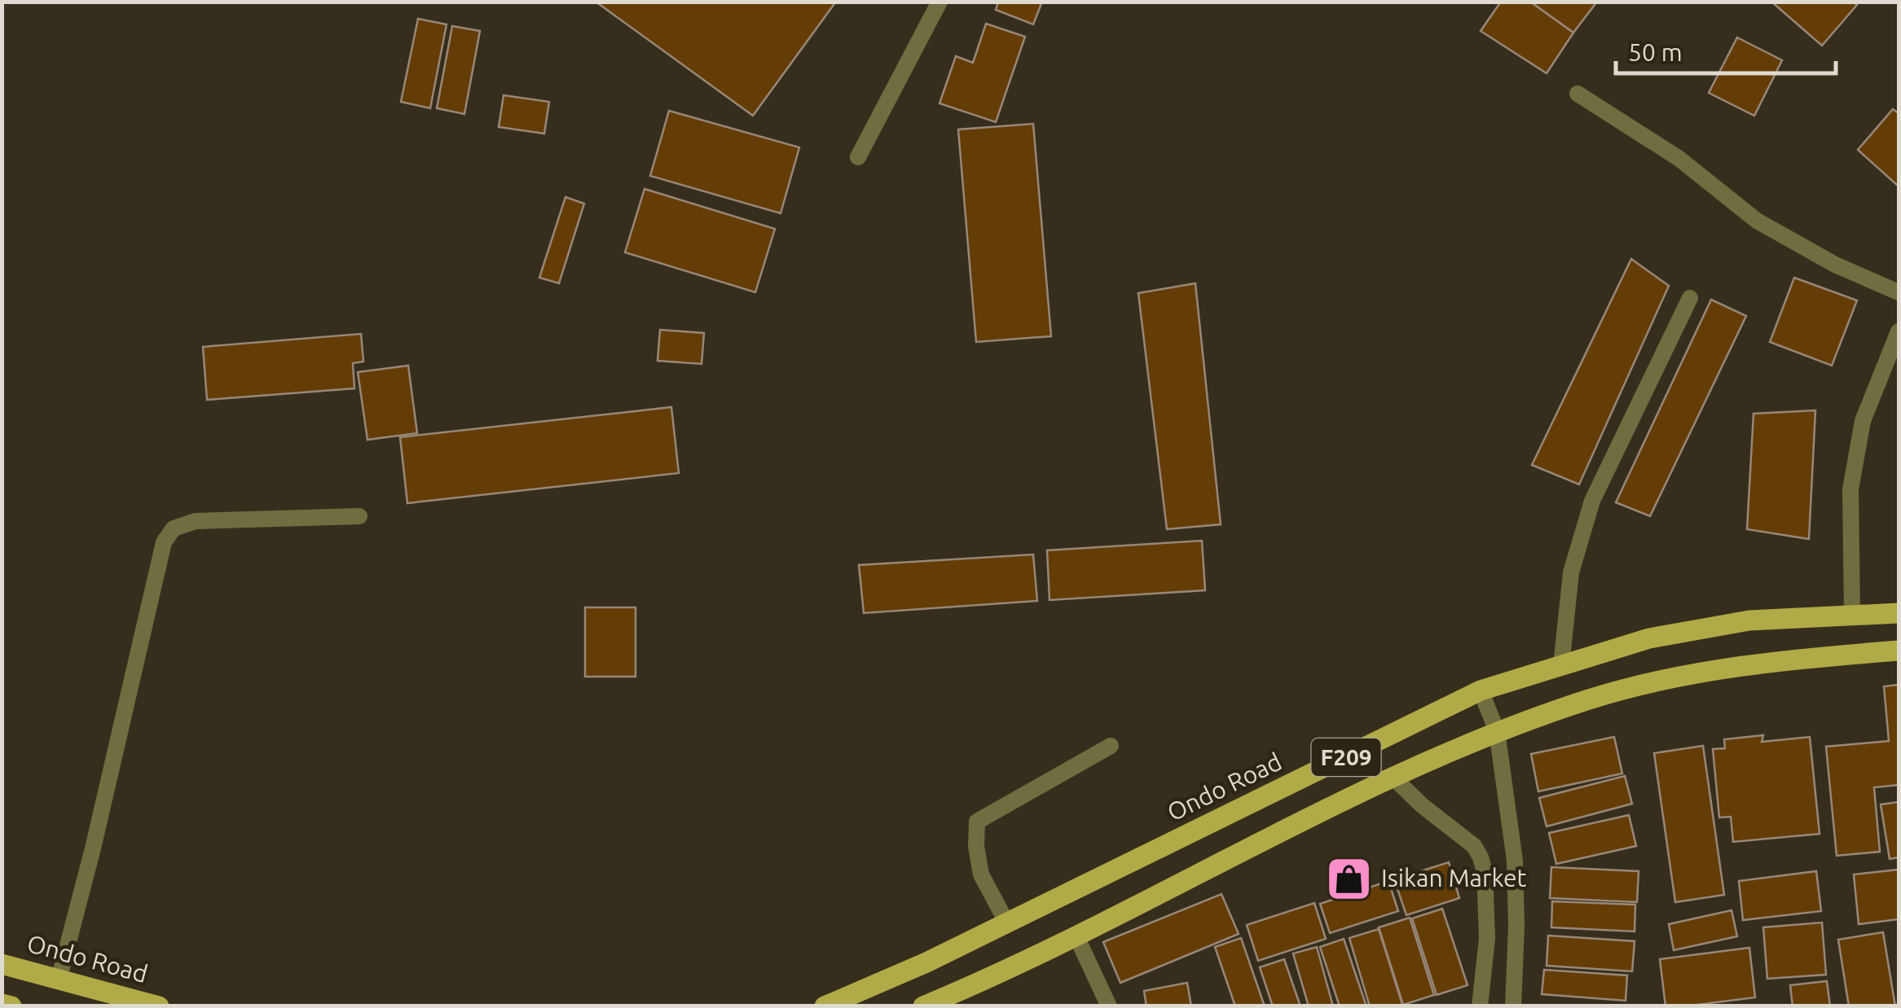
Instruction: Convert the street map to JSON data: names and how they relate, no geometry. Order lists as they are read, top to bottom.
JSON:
{
  "streets": {
    "main road": ["F209", "Ondo Road"]
  },
  "places": {
    "shop": ["Isikan Market"]
  },
  "scale_bar": "50 m"
}
